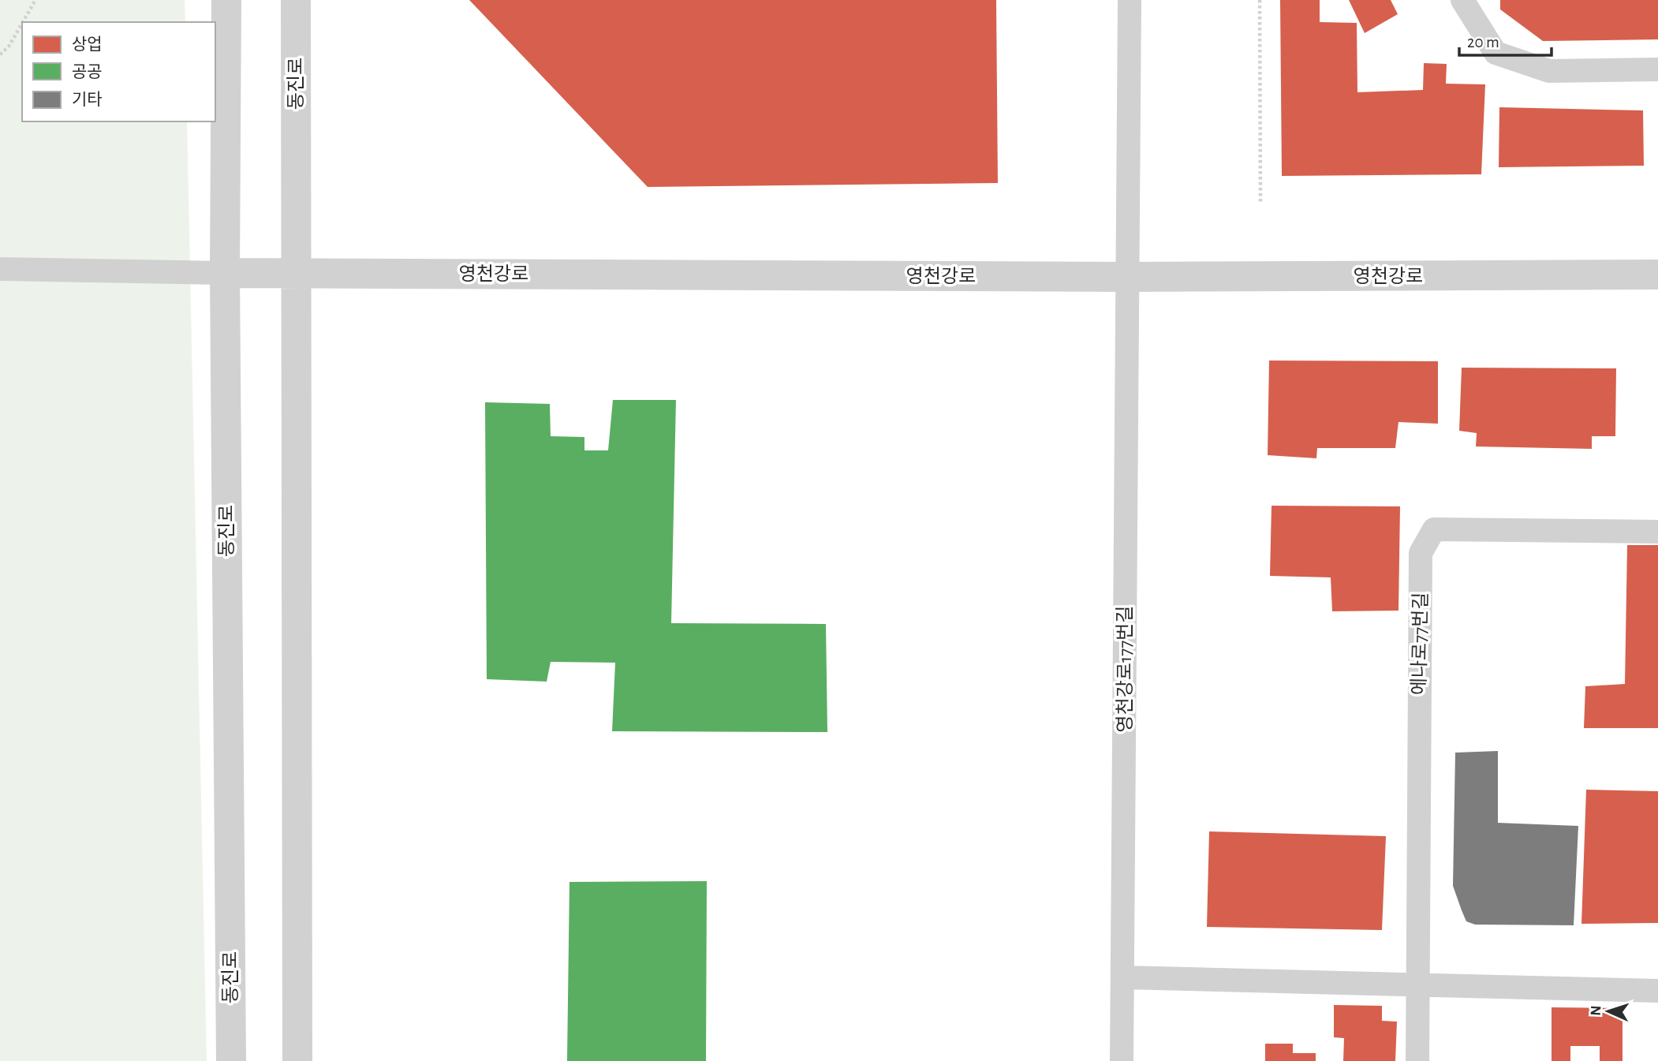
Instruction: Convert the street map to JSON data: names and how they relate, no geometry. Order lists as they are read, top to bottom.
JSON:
{
  "streets": {
    "street": [
      "동진로",
      "영천강로",
      "에나로77번길",
      "영천강로177번길"
    ]
  },
  "crossings": [
    ["동진로", "영천강로"],
    ["영천강로", "영천강로177번길"]
  ],
  "legend": ["상업", "공공", "기타"],
  "scale_bar": "20 m",
  "north": "left"
}
